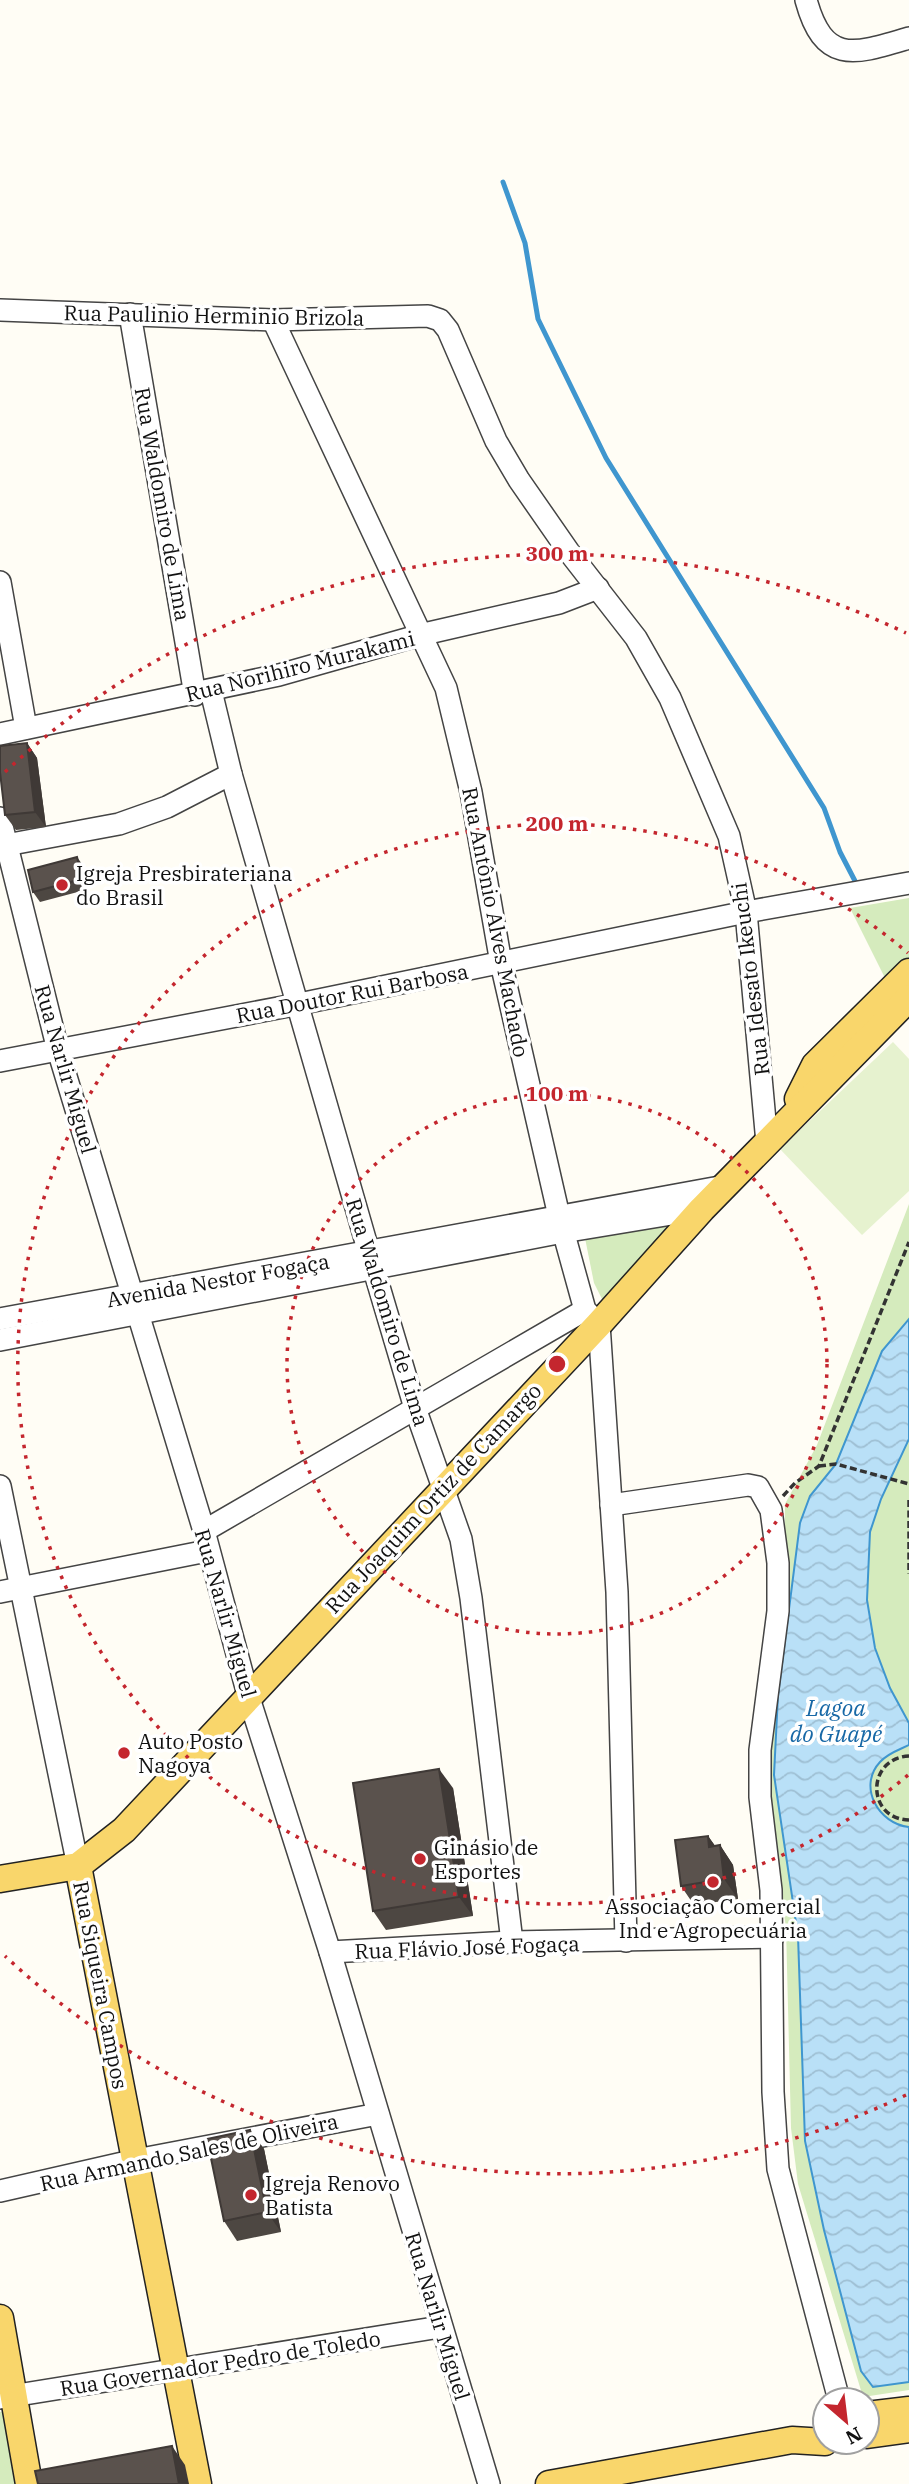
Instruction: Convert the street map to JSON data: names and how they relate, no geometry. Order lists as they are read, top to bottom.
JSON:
{
  "streets": {
    "main road": ["Rua Joaquim Ortiz de Camargo", "Rua Siqueira Campos"],
    "street": [
      "Rua Paulinio Herminio Brizola",
      "Rua Waldomiro de Lima",
      "Rua Norihiro Murakami",
      "Rua Antônio Alves Machado",
      "Rua Idesato Ikeuchi",
      "Rua Doutor Rui Barbosa",
      "Rua Narlir Miguel",
      "Avenida Nestor Fogaça",
      "Rua Flávio José Fogaça",
      "Rua Armando Sales de Oliveira",
      "Rua Governador Pedro de Toledo"
    ]
  },
  "crossings": [
    ["Rua Paulinio Herminio Brizola", "Rua Waldomiro de Lima"],
    ["Rua Paulinio Herminio Brizola", "Rua Antônio Alves Machado"],
    ["Rua Paulinio Herminio Brizola", "Rua Idesato Ikeuchi"],
    ["Rua Waldomiro de Lima", "Rua Norihiro Murakami"],
    ["Rua Waldomiro de Lima", "Rua Doutor Rui Barbosa"],
    ["Rua Waldomiro de Lima", "Avenida Nestor Fogaça"],
    ["Rua Waldomiro de Lima", "Rua Joaquim Ortiz de Camargo"],
    ["Rua Waldomiro de Lima", "Rua Flávio José Fogaça"],
    ["Rua Norihiro Murakami", "Rua Antônio Alves Machado"],
    ["Rua Norihiro Murakami", "Rua Idesato Ikeuchi"],
    ["Rua Antônio Alves Machado", "Rua Doutor Rui Barbosa"],
    ["Rua Antônio Alves Machado", "Avenida Nestor Fogaça"],
    ["Rua Antônio Alves Machado", "Rua Joaquim Ortiz de Camargo"],
    ["Rua Antônio Alves Machado", "Rua Flávio José Fogaça"],
    ["Rua Idesato Ikeuchi", "Rua Doutor Rui Barbosa"],
    ["Rua Idesato Ikeuchi", "Rua Joaquim Ortiz de Camargo"],
    ["Rua Doutor Rui Barbosa", "Rua Narlir Miguel"],
    ["Rua Narlir Miguel", "Avenida Nestor Fogaça"],
    ["Rua Narlir Miguel", "Rua Joaquim Ortiz de Camargo"],
    ["Rua Narlir Miguel", "Rua Flávio José Fogaça"],
    ["Rua Narlir Miguel", "Rua Armando Sales de Oliveira"],
    ["Rua Narlir Miguel", "Rua Governador Pedro de Toledo"],
    ["Avenida Nestor Fogaça", "Rua Joaquim Ortiz de Camargo"],
    ["Rua Joaquim Ortiz de Camargo", "Rua Siqueira Campos"],
    ["Rua Siqueira Campos", "Rua Armando Sales de Oliveira"],
    ["Rua Siqueira Campos", "Rua Governador Pedro de Toledo"]
  ],
  "water": ["Lagoa do Guapé"],
  "places": [
    "Igreja Presbirateriana do Brasil",
    "Auto Posto Nagoya",
    "Ginásio de Esportes",
    "Associação Comercial Ind e Agropecuária",
    "Igreja Renovo Batista"
  ],
  "north": "bottom right",
  "rings": ["300 m", "200 m", "100 m"]
}
